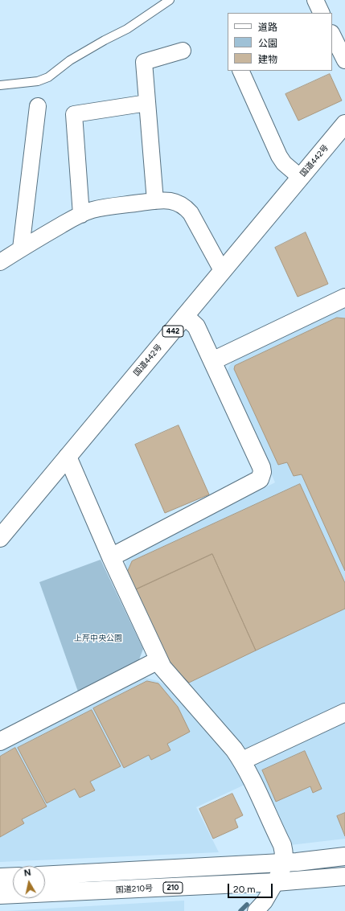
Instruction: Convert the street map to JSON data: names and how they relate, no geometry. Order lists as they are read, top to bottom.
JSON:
{
  "streets": {
    "main road": [
      "国道442号",
      "442",
      "210",
      "国道210号"
    ]
  },
  "parks": ["上芹中央公園"],
  "legend": ["道路", "公園", "建物"],
  "scale_bar": "20 m",
  "north": "top"
}
